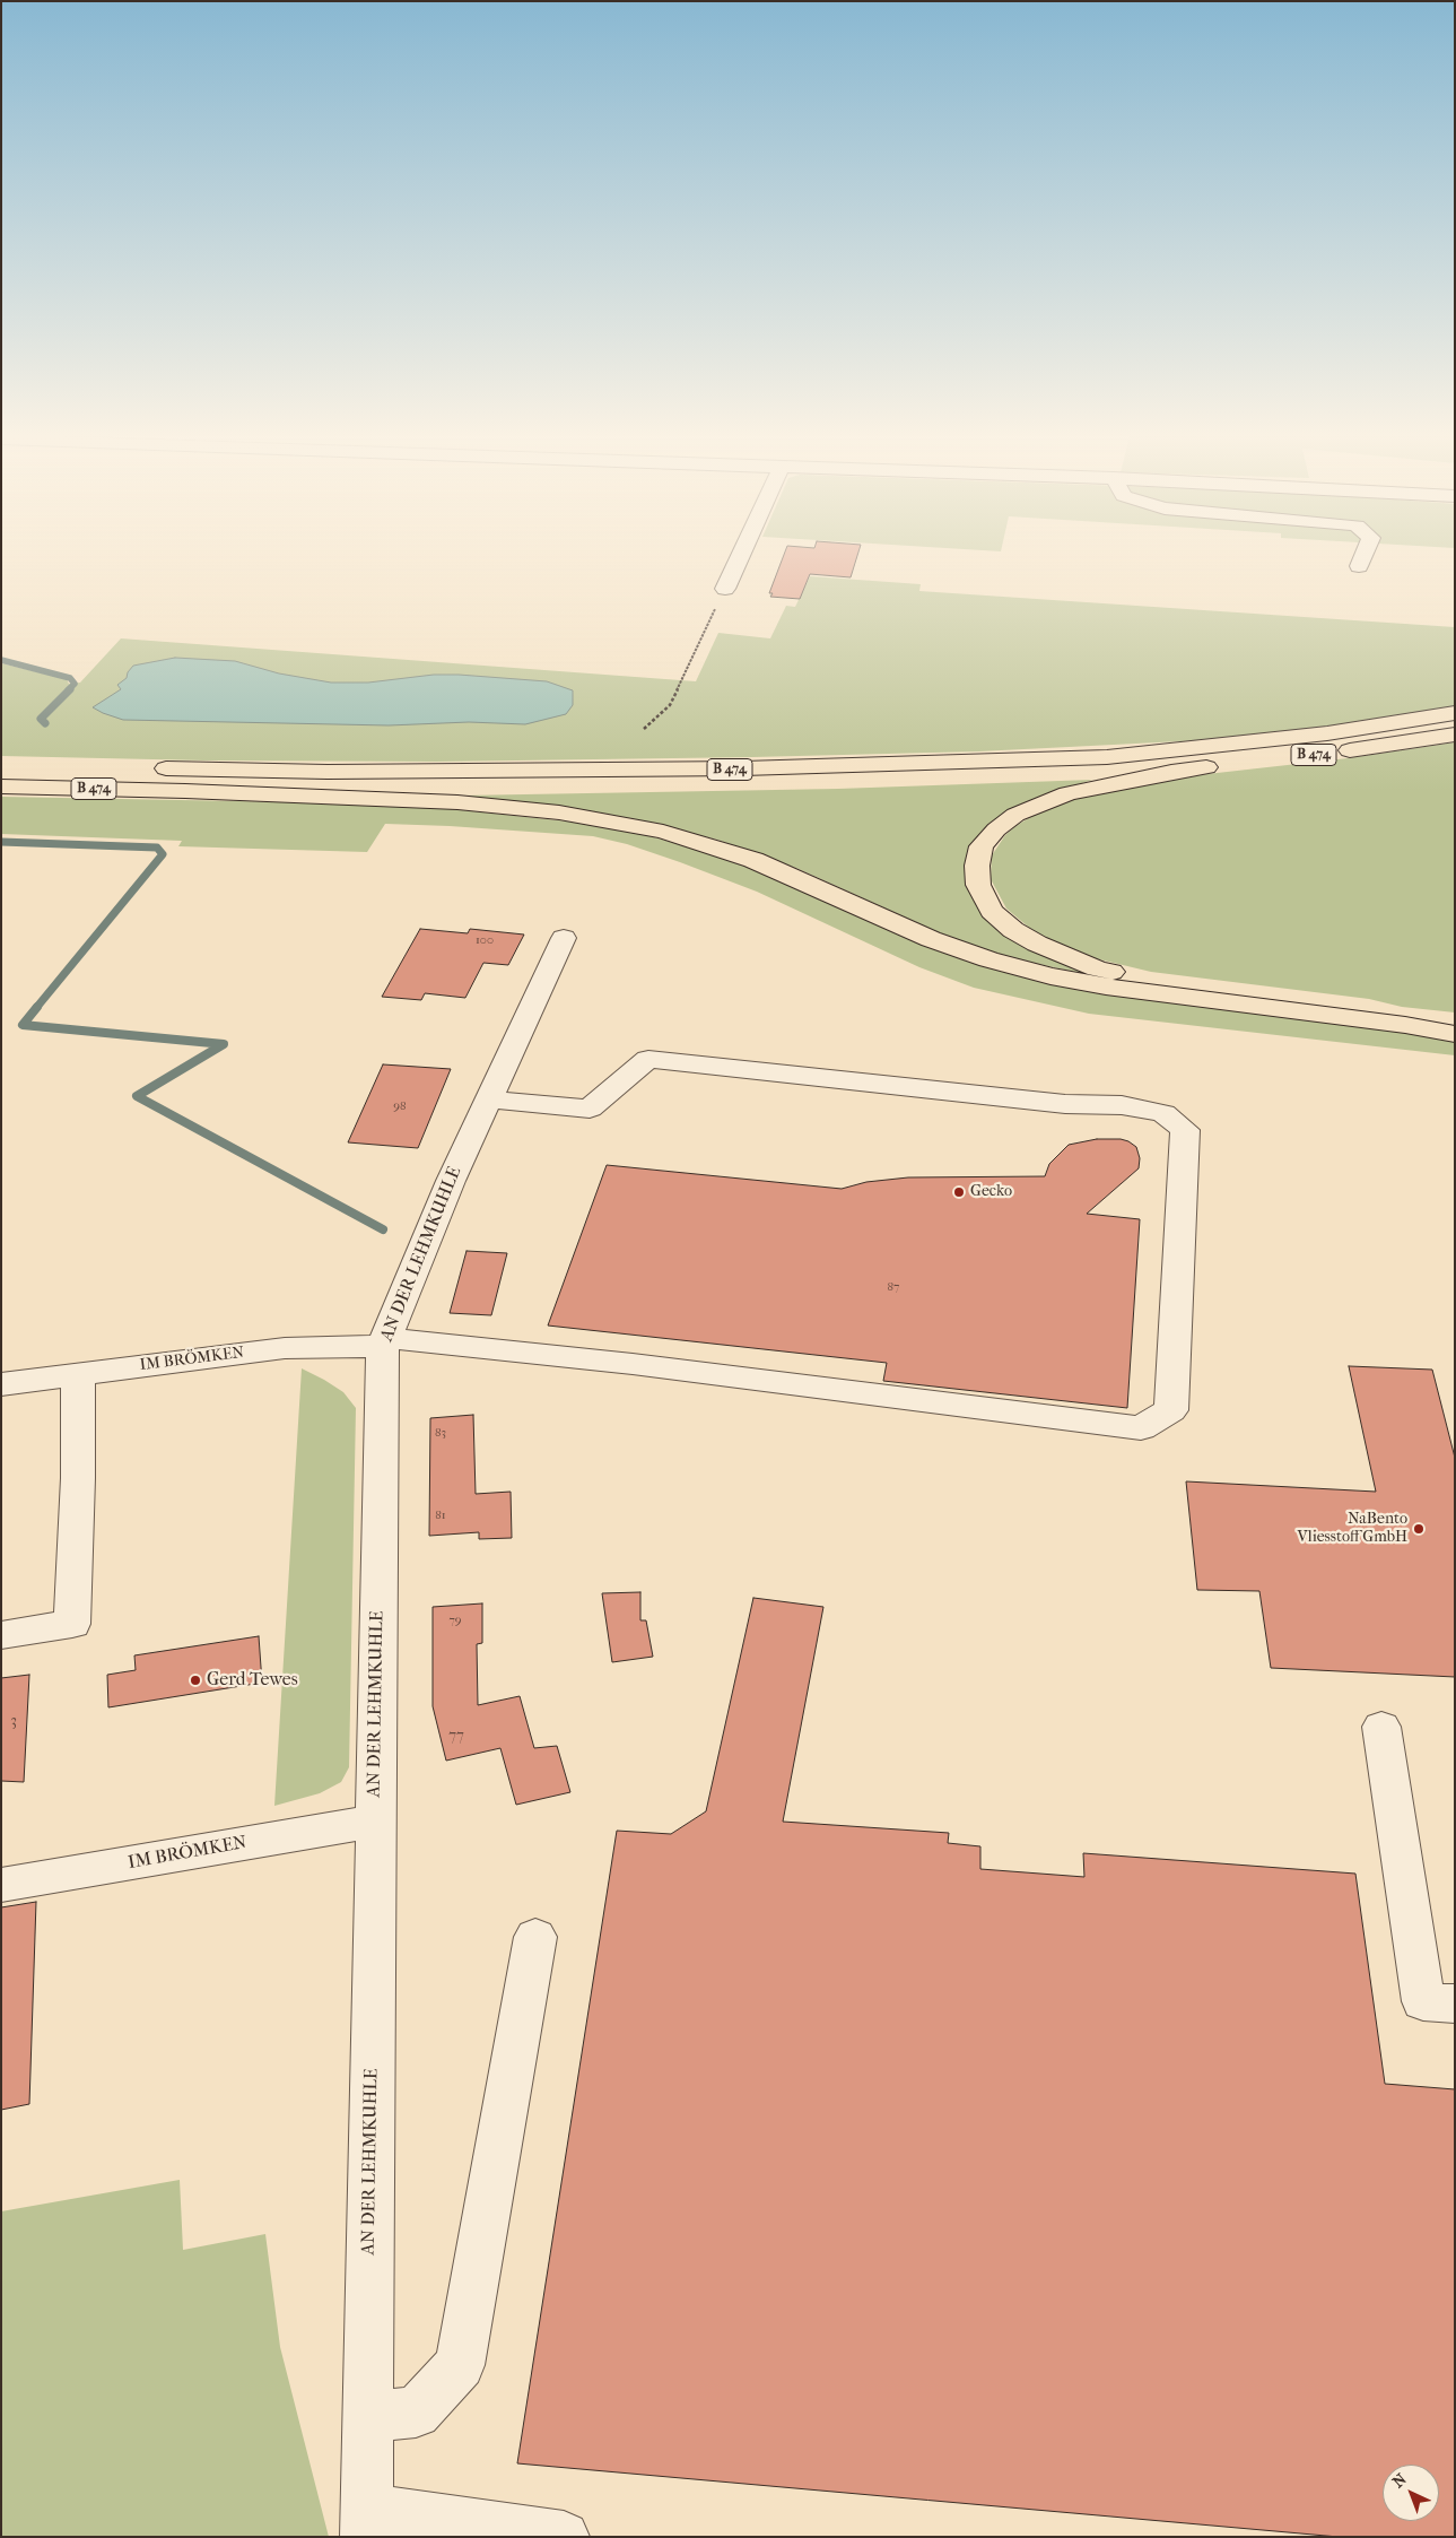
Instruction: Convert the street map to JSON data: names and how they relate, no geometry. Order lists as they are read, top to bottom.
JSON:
{
  "streets": {
    "highway": ["B 474"],
    "street": ["AN DER LEHMKUHLE", "IM BRÖMKEN"]
  },
  "crossings": [
    ["AN DER LEHMKUHLE", "IM BRÖMKEN"]
  ],
  "places": ["Gecko", "NaBento Vliesstoff GmbH", "Gerd Tewes"],
  "house_numbers": [
    "100",
    "98",
    "87",
    "83",
    "81",
    "79",
    "3",
    "77"
  ],
  "north": "top left"
}
